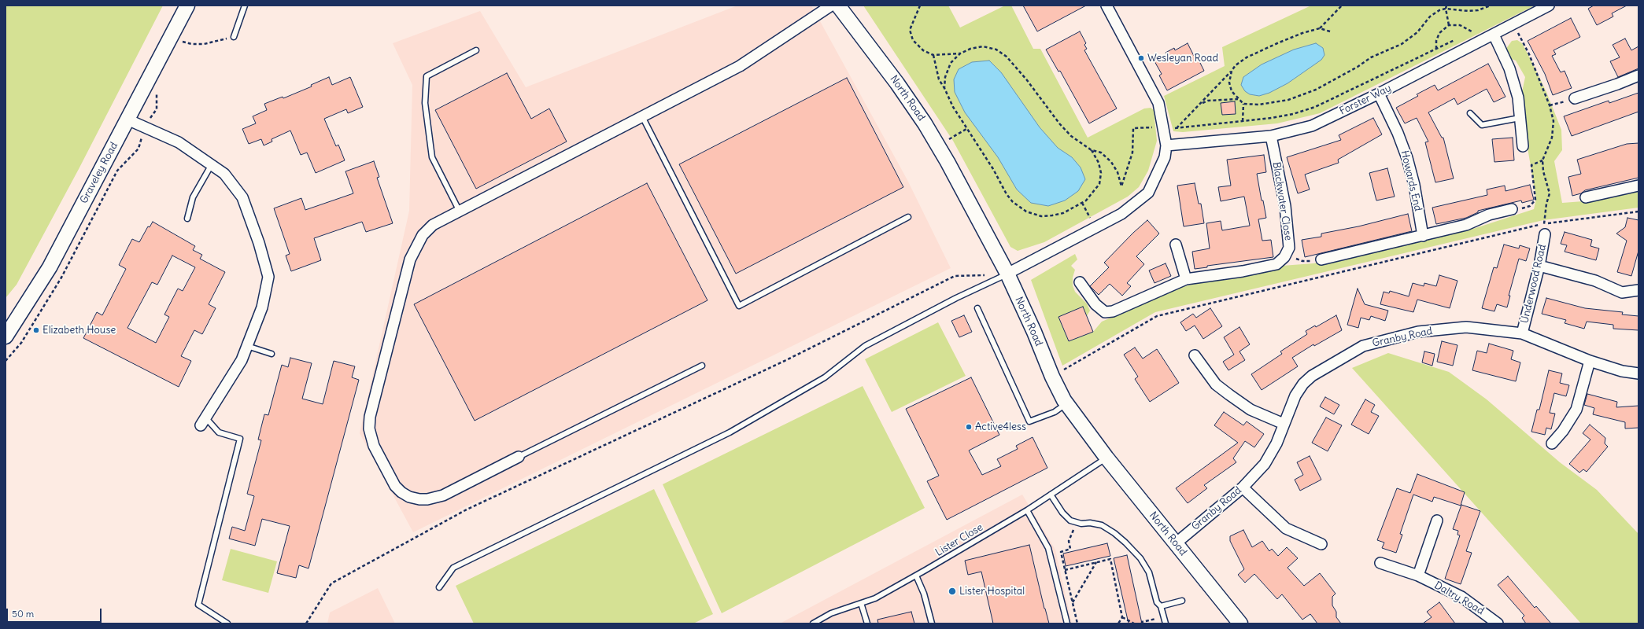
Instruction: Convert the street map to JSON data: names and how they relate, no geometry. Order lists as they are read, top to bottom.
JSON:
{
  "streets": {
    "main road": ["North Road", "Graveley Road"],
    "street": [
      "Forster Way",
      "Howards End",
      "Blackwater Close",
      "Underwood Road",
      "Granby Road",
      "Daltry Road"
    ],
    "lane": ["Lister Close"]
  },
  "crossings": [
    ["North Road", "Granby Road"],
    ["North Road", "Lister Close"],
    ["Forster Way", "Howards End"],
    ["Forster Way", "Blackwater Close"],
    ["Underwood Road", "Granby Road"]
  ],
  "places": [
    "Wesleyan Road",
    "Elizabeth House",
    "Active4less",
    "Lister Hospital"
  ],
  "scale_bar": "50 m"
}
